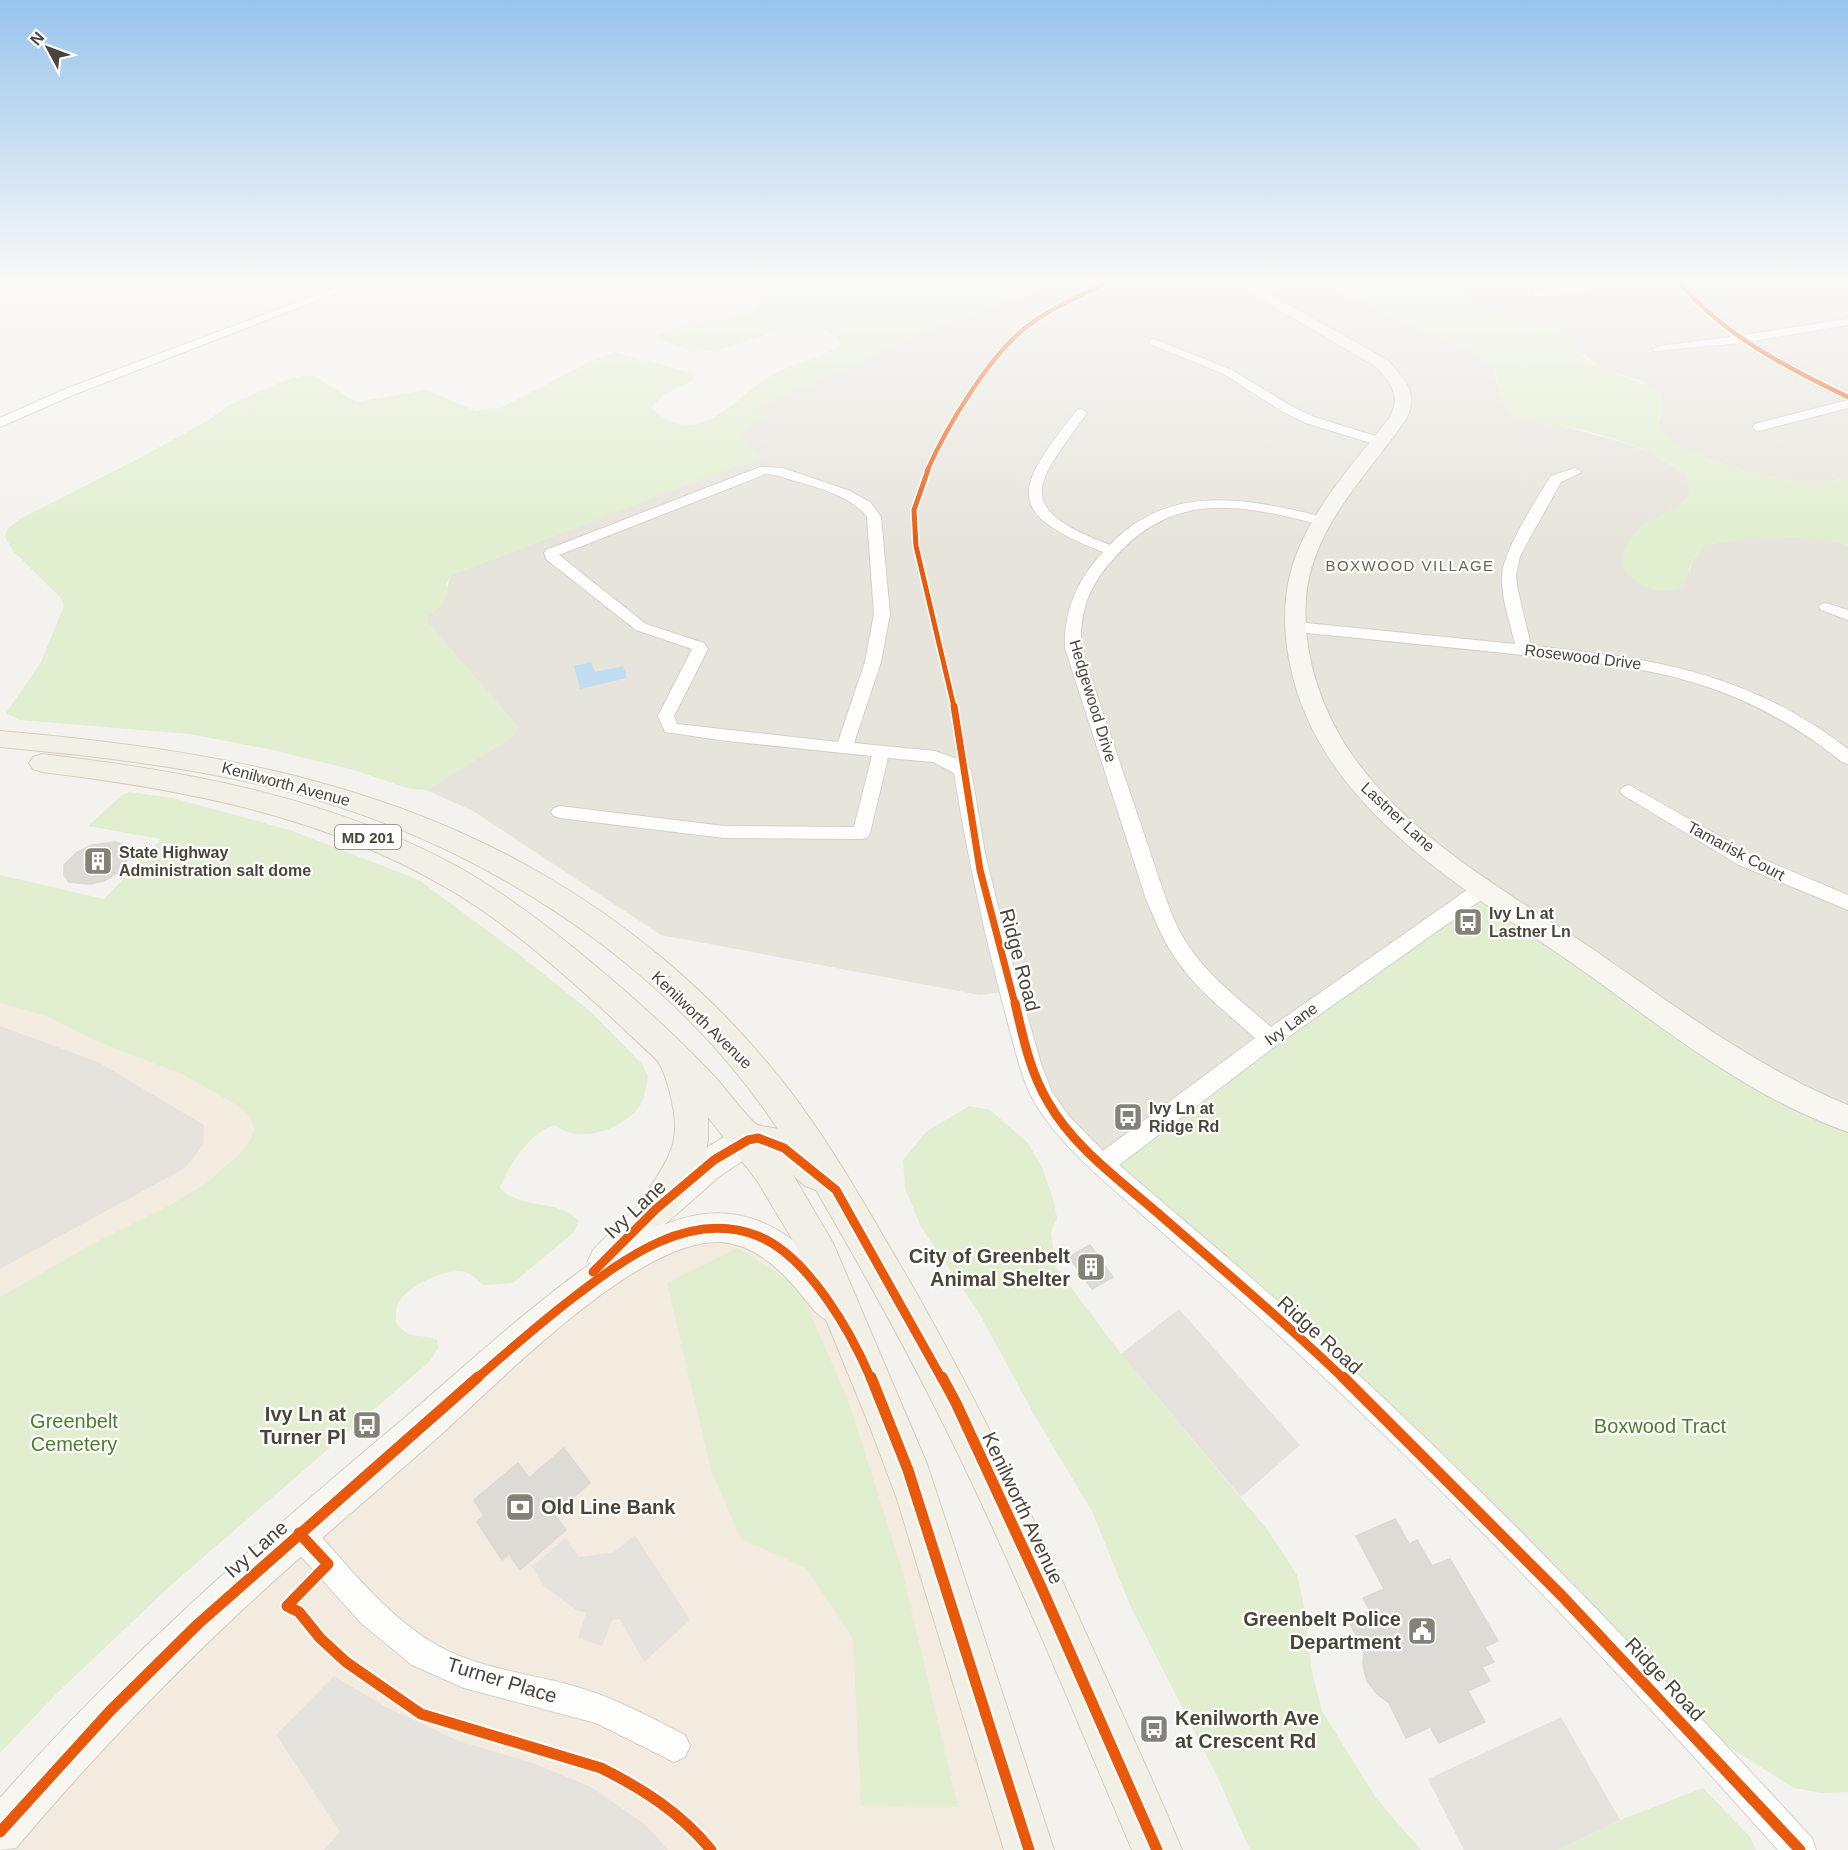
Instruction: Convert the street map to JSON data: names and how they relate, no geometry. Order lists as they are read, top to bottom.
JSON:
{
  "streets": {
    "main road": ["Kenilworth Avenue", "MD 201"],
    "street": [
      "Rosewood Drive",
      "Hedgewood Drive",
      "Lastner Lane",
      "Tamarisk Court",
      "Ridge Road",
      "Ivy Lane",
      "Turner Place"
    ]
  },
  "crossings": [
    ["Rosewood Drive", "Lastner Lane"],
    ["Hedgewood Drive", "Lastner Lane"],
    ["Hedgewood Drive", "Ivy Lane"],
    ["Kenilworth Avenue", "Ivy Lane"],
    ["Lastner Lane", "Ivy Lane"],
    ["Ridge Road", "Ivy Lane"],
    ["Ivy Lane", "Turner Place"]
  ],
  "districts": ["BOXWOOD VILLAGE"],
  "parks": ["Greenbelt Cemetery", "Boxwood Tract"],
  "places": {
    "building": ["State Highway Administration salt dome", "City of Greenbelt Animal Shelter"],
    "bus stop": [
      "Ivy Ln at Lastner Ln",
      "Ivy Ln at Ridge Rd",
      "Ivy Ln at Turner Pl",
      "Kenilworth Ave at Crescent Rd"
    ],
    "bank": ["Old Line Bank"],
    "public building": ["Greenbelt Police Department"]
  },
  "north": "top left"
}
